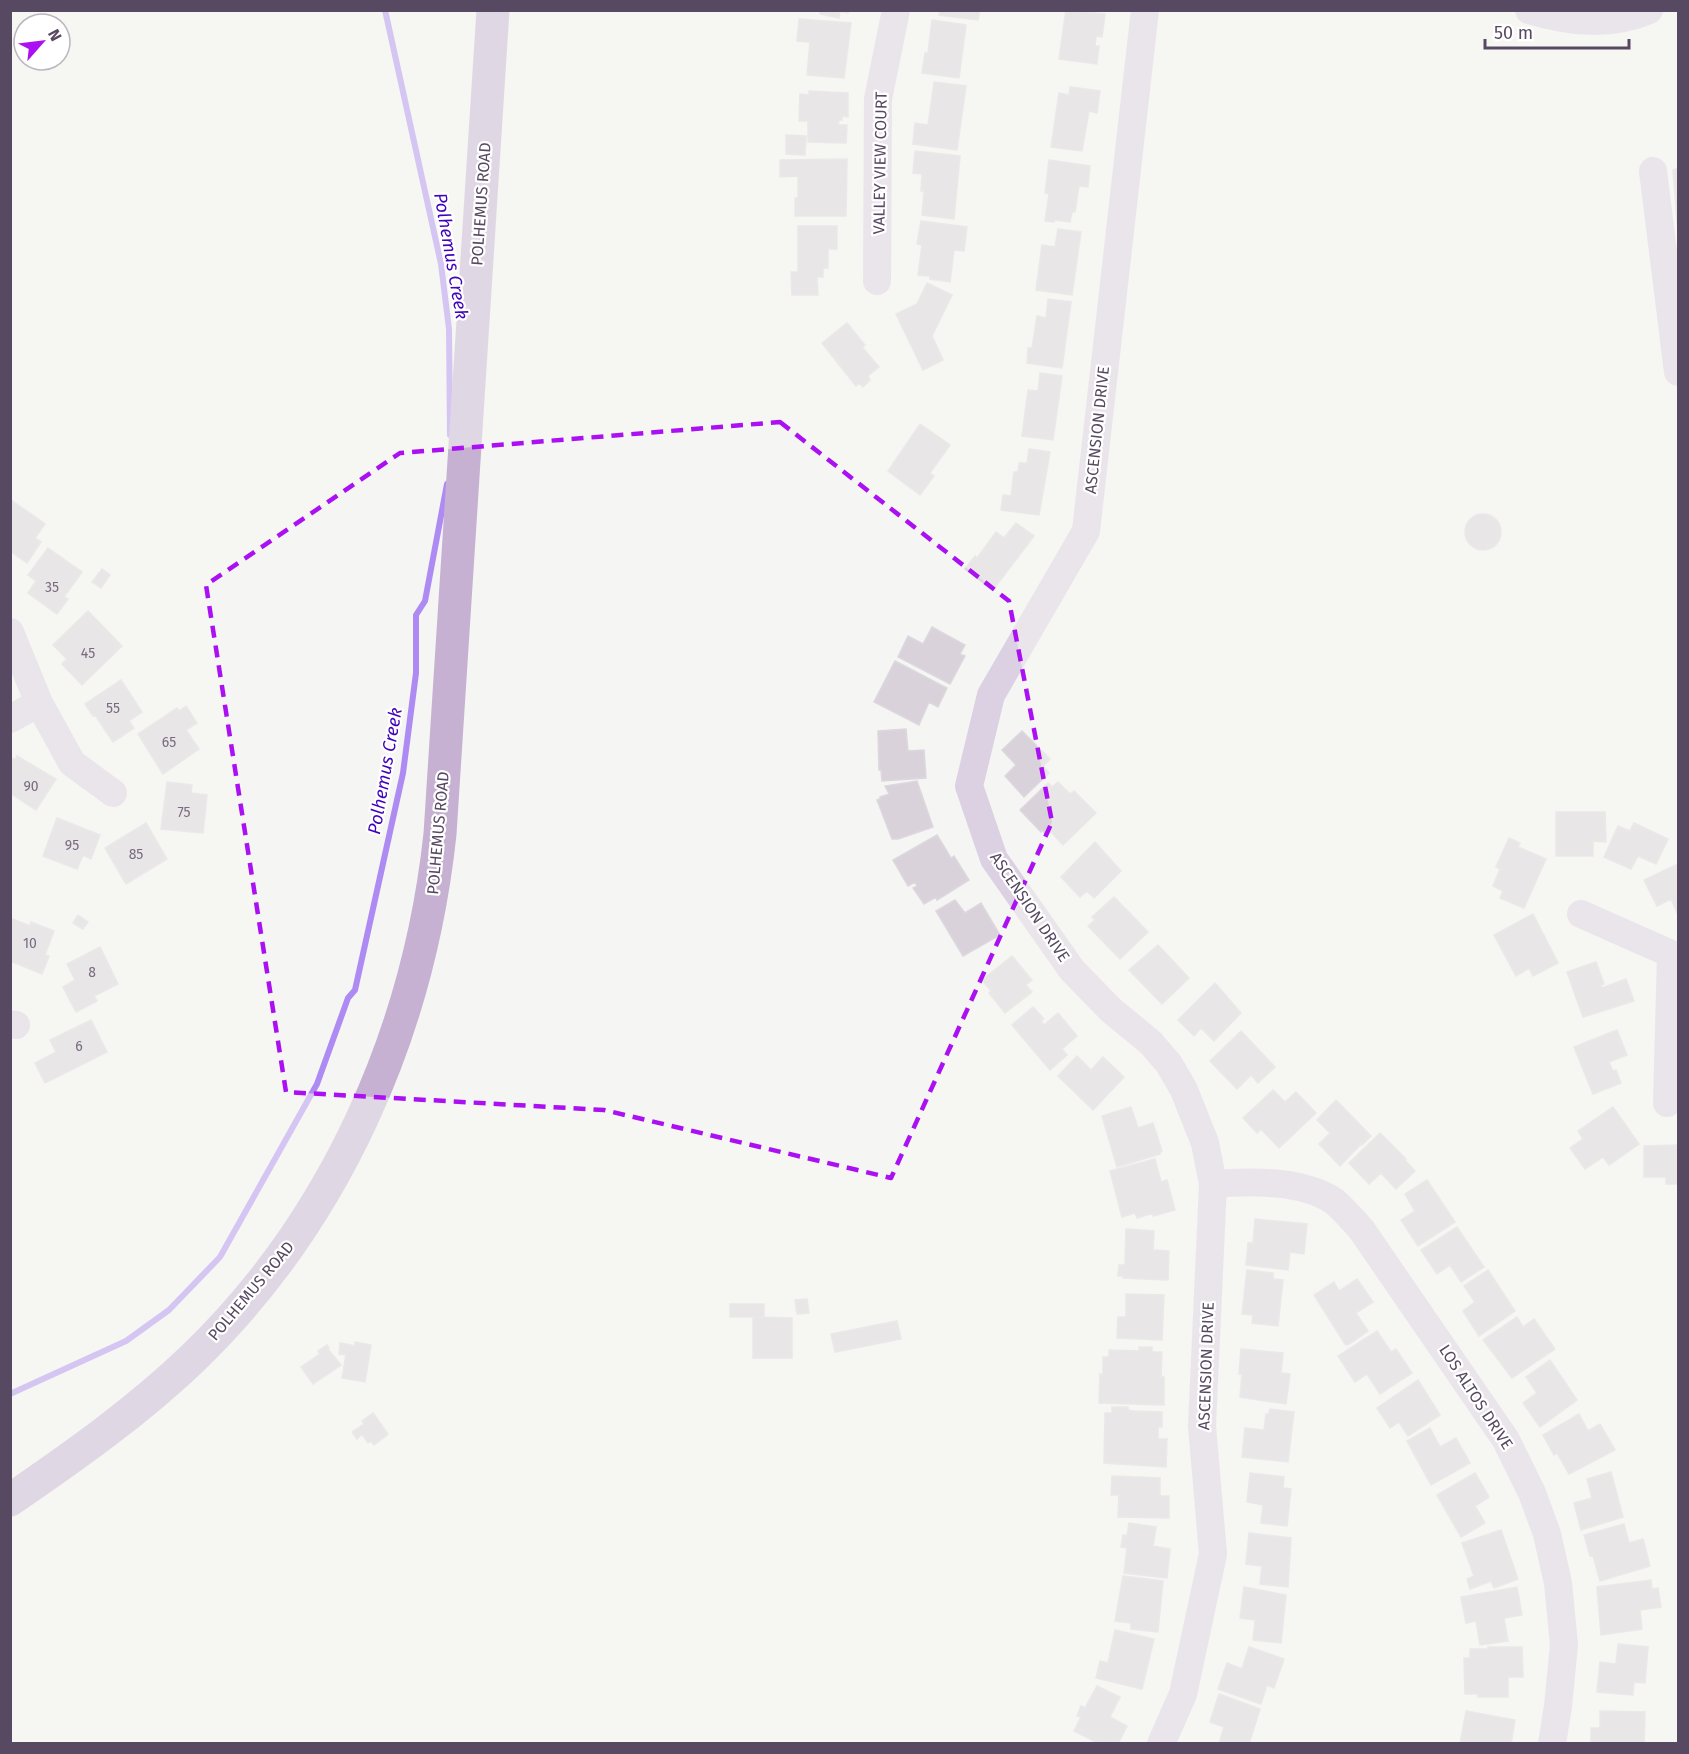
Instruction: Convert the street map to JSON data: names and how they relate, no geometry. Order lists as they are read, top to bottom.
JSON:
{
  "streets": {
    "main road": ["POLHEMUS ROAD"],
    "street": ["VALLEY VIEW COURT", "ASCENSION DRIVE", "LOS ALTOS DRIVE"]
  },
  "crossings": [
    ["ASCENSION DRIVE", "LOS ALTOS DRIVE"]
  ],
  "water": ["Polhemus Creek"],
  "house_numbers": [
    "35",
    "45",
    "55",
    "65",
    "90",
    "75",
    "95",
    "85",
    "10",
    "8",
    "6"
  ],
  "scale_bar": "50 m",
  "north": "top right"
}
